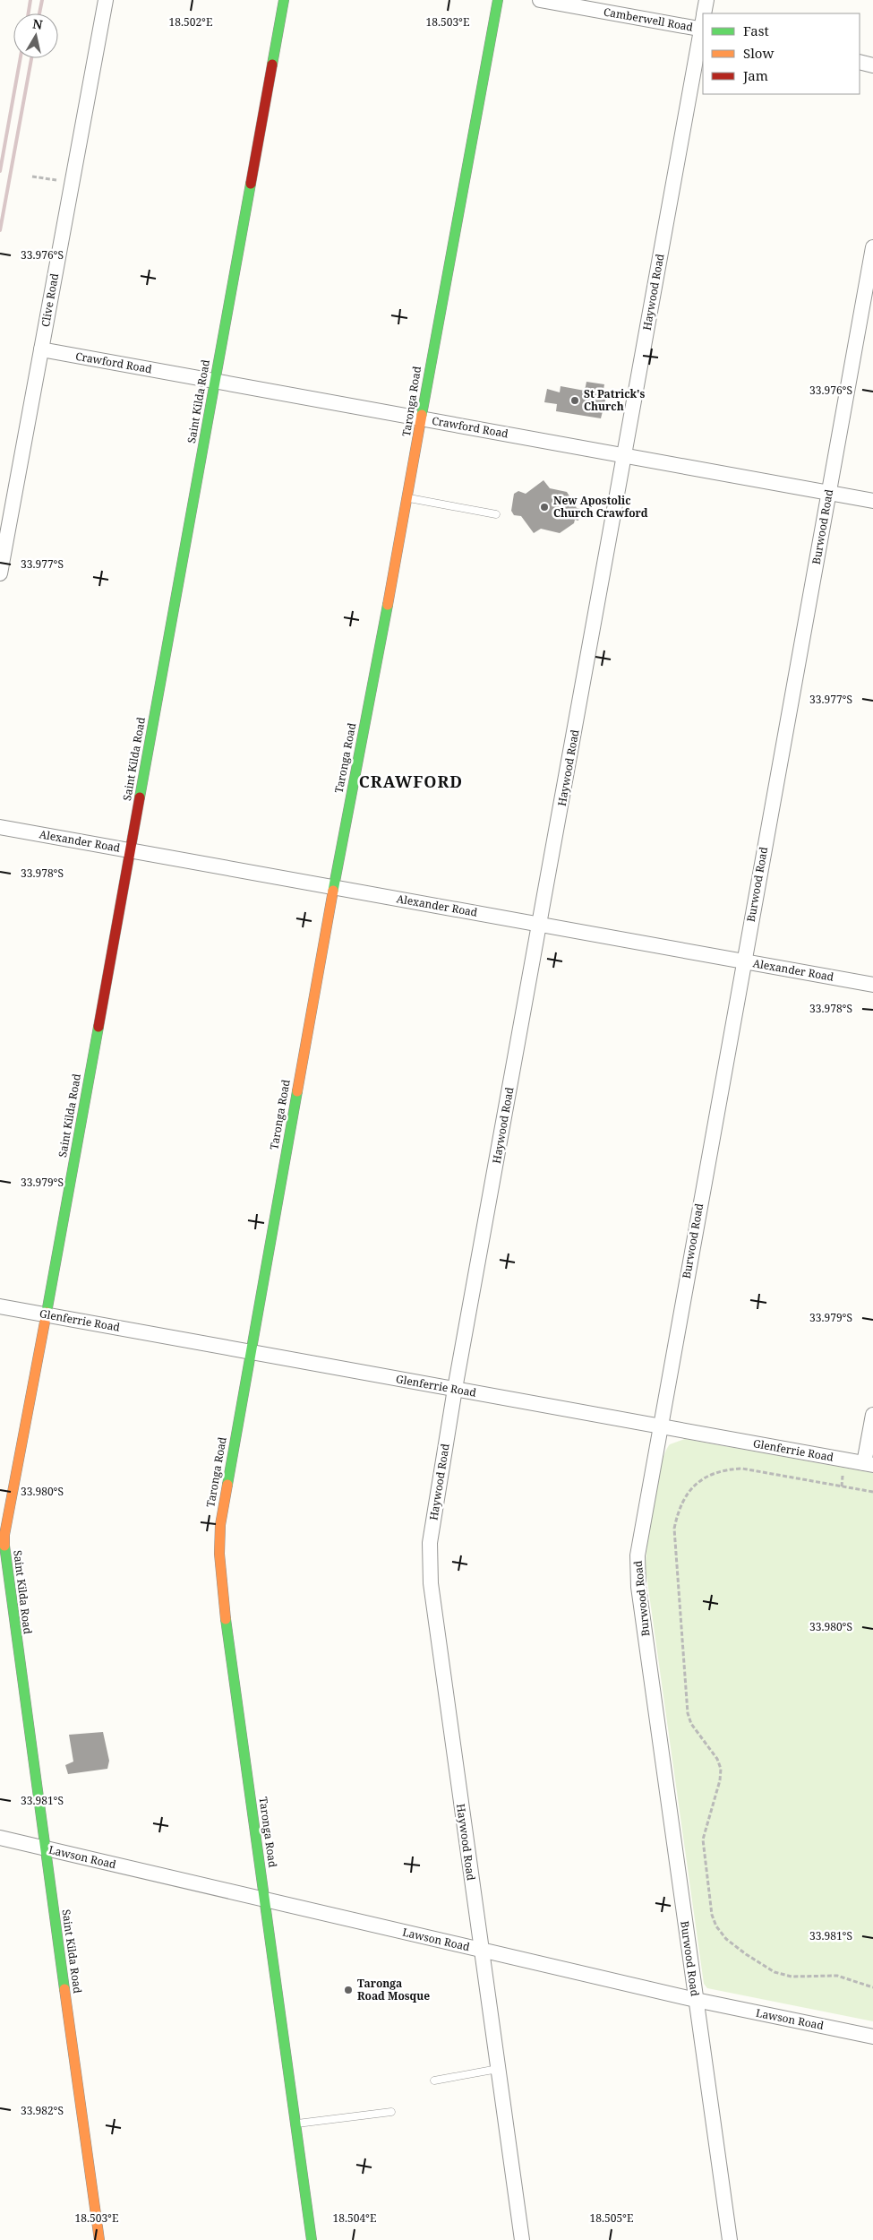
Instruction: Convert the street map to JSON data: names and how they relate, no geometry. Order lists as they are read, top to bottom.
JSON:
{
  "streets": {
    "street": [
      "Camberwell Road",
      "Haywood Road",
      "Clive Road",
      "Crawford Road",
      "Saint Kilda Road",
      "Taronga Road",
      "Burwood Road",
      "Alexander Road",
      "Glenferrie Road",
      "Lawson Road"
    ]
  },
  "crossings": [
    ["Haywood Road", "Crawford Road"],
    ["Haywood Road", "Alexander Road"],
    ["Haywood Road", "Glenferrie Road"],
    ["Haywood Road", "Lawson Road"],
    ["Clive Road", "Crawford Road"],
    ["Crawford Road", "Saint Kilda Road"],
    ["Crawford Road", "Taronga Road"],
    ["Crawford Road", "Burwood Road"],
    ["Saint Kilda Road", "Alexander Road"],
    ["Saint Kilda Road", "Glenferrie Road"],
    ["Saint Kilda Road", "Lawson Road"],
    ["Taronga Road", "Alexander Road"],
    ["Taronga Road", "Glenferrie Road"],
    ["Taronga Road", "Lawson Road"],
    ["Burwood Road", "Alexander Road"],
    ["Burwood Road", "Glenferrie Road"],
    ["Burwood Road", "Lawson Road"]
  ],
  "districts": ["CRAWFORD"],
  "places": ["St Patrick's Church", "New Apostolic Church Crawford", "Taronga Road Mosque"],
  "legend": ["Fast", "Slow", "Jam"],
  "north": "top",
  "coordinates": [
    "18.502°E",
    "18.503°E",
    "33.976°S",
    "33.977°S",
    "33.978°S",
    "33.979°S",
    "33.980°S",
    "33.981°S",
    "33.982°S",
    "18.504°E",
    "18.505°E"
  ]
}
